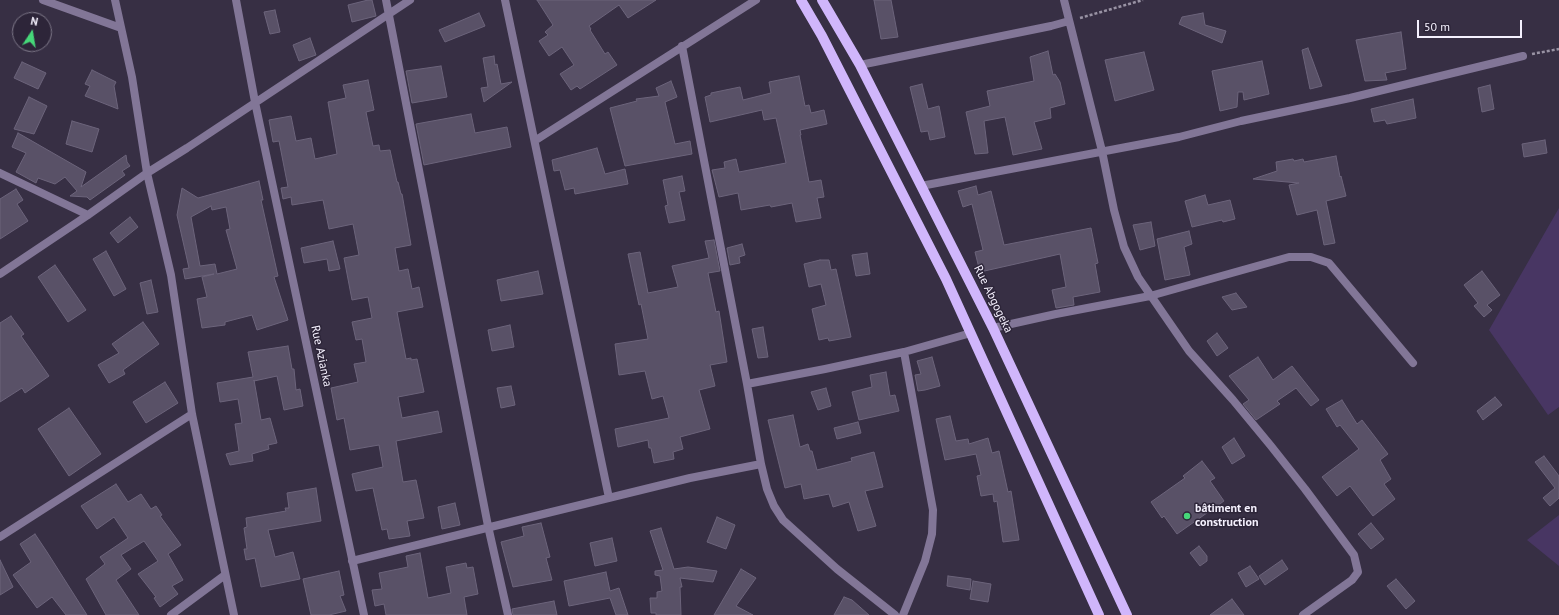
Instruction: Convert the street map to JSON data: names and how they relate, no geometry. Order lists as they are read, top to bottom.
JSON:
{
  "streets": {
    "main road": ["Rue Abgogeka"],
    "street": ["Rue Azianka"]
  },
  "places": ["bâtiment en construction"],
  "scale_bar": "50 m",
  "north": "top"
}
